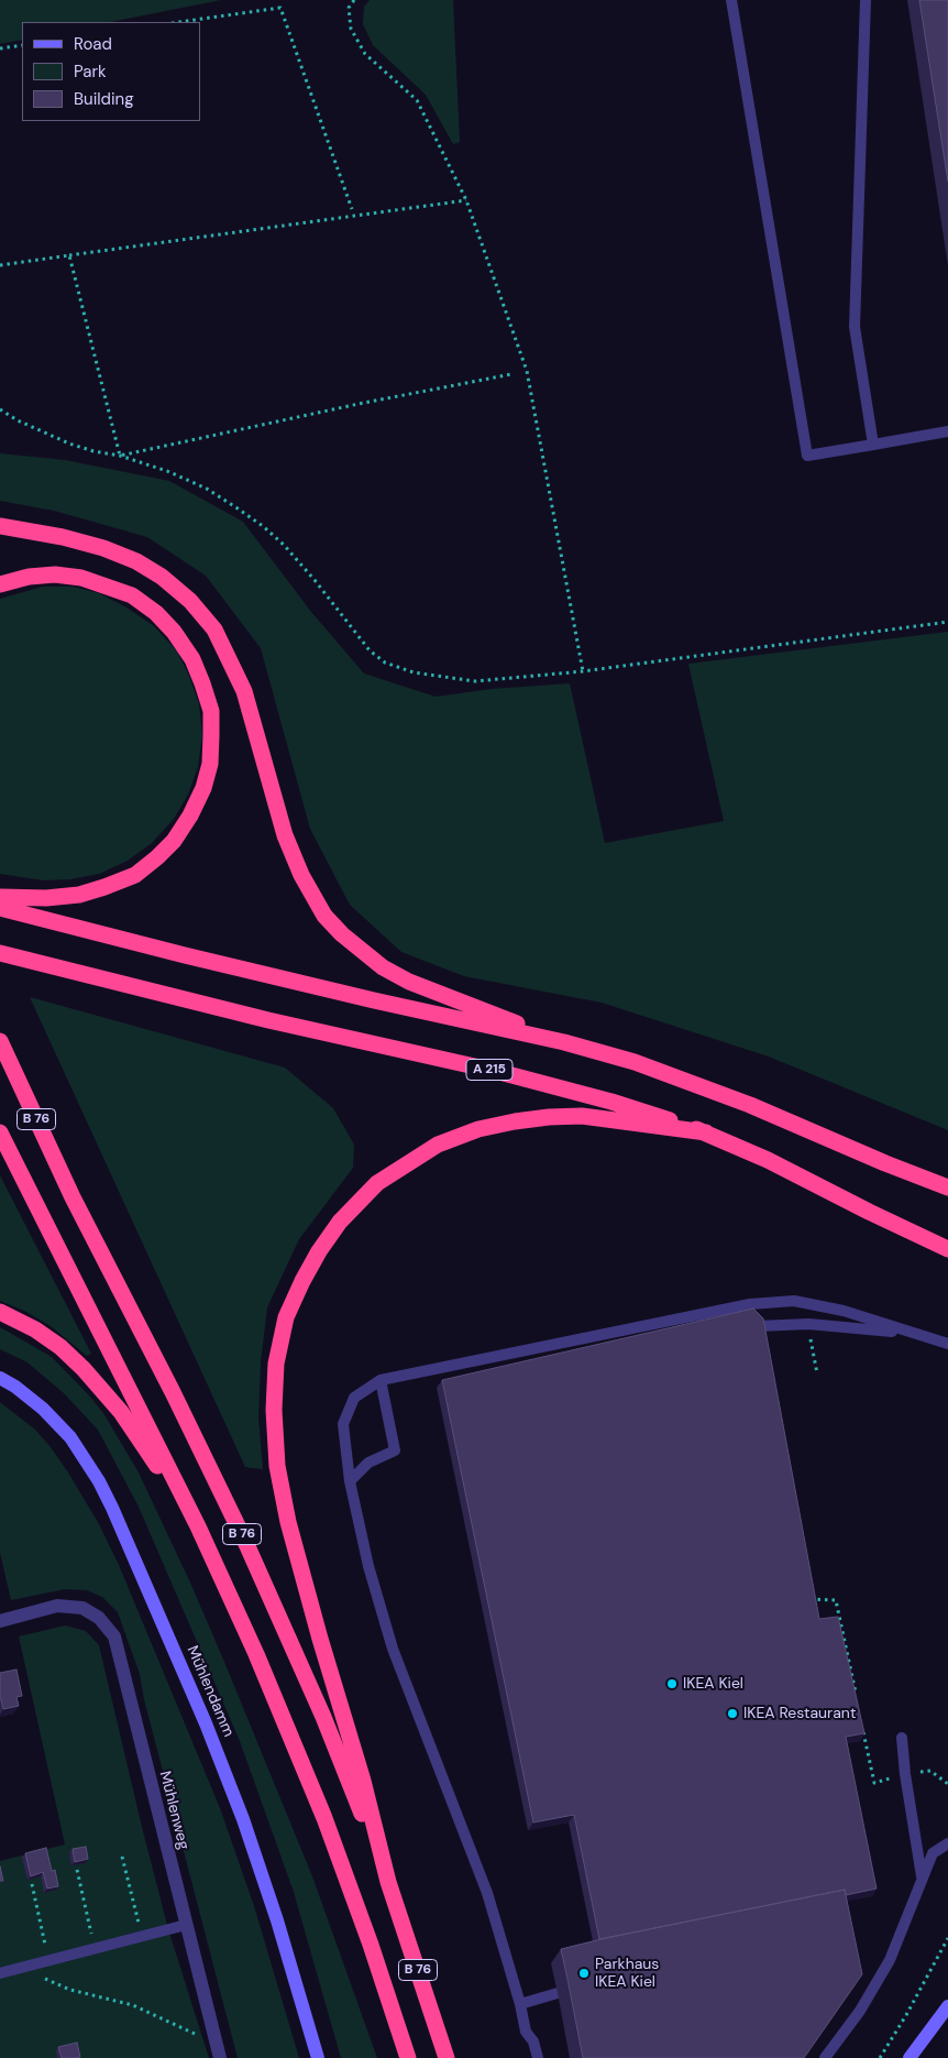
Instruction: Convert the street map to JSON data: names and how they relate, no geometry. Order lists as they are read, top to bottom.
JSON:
{
  "streets": {
    "highway": ["A 215", "B 76"],
    "street": ["Mühlendamm", "Mühlenweg"]
  },
  "places": ["IKEA Kiel", "IKEA Restaurant", "Parkhaus IKEA Kiel"],
  "legend": ["Road", "Park", "Building"]
}
